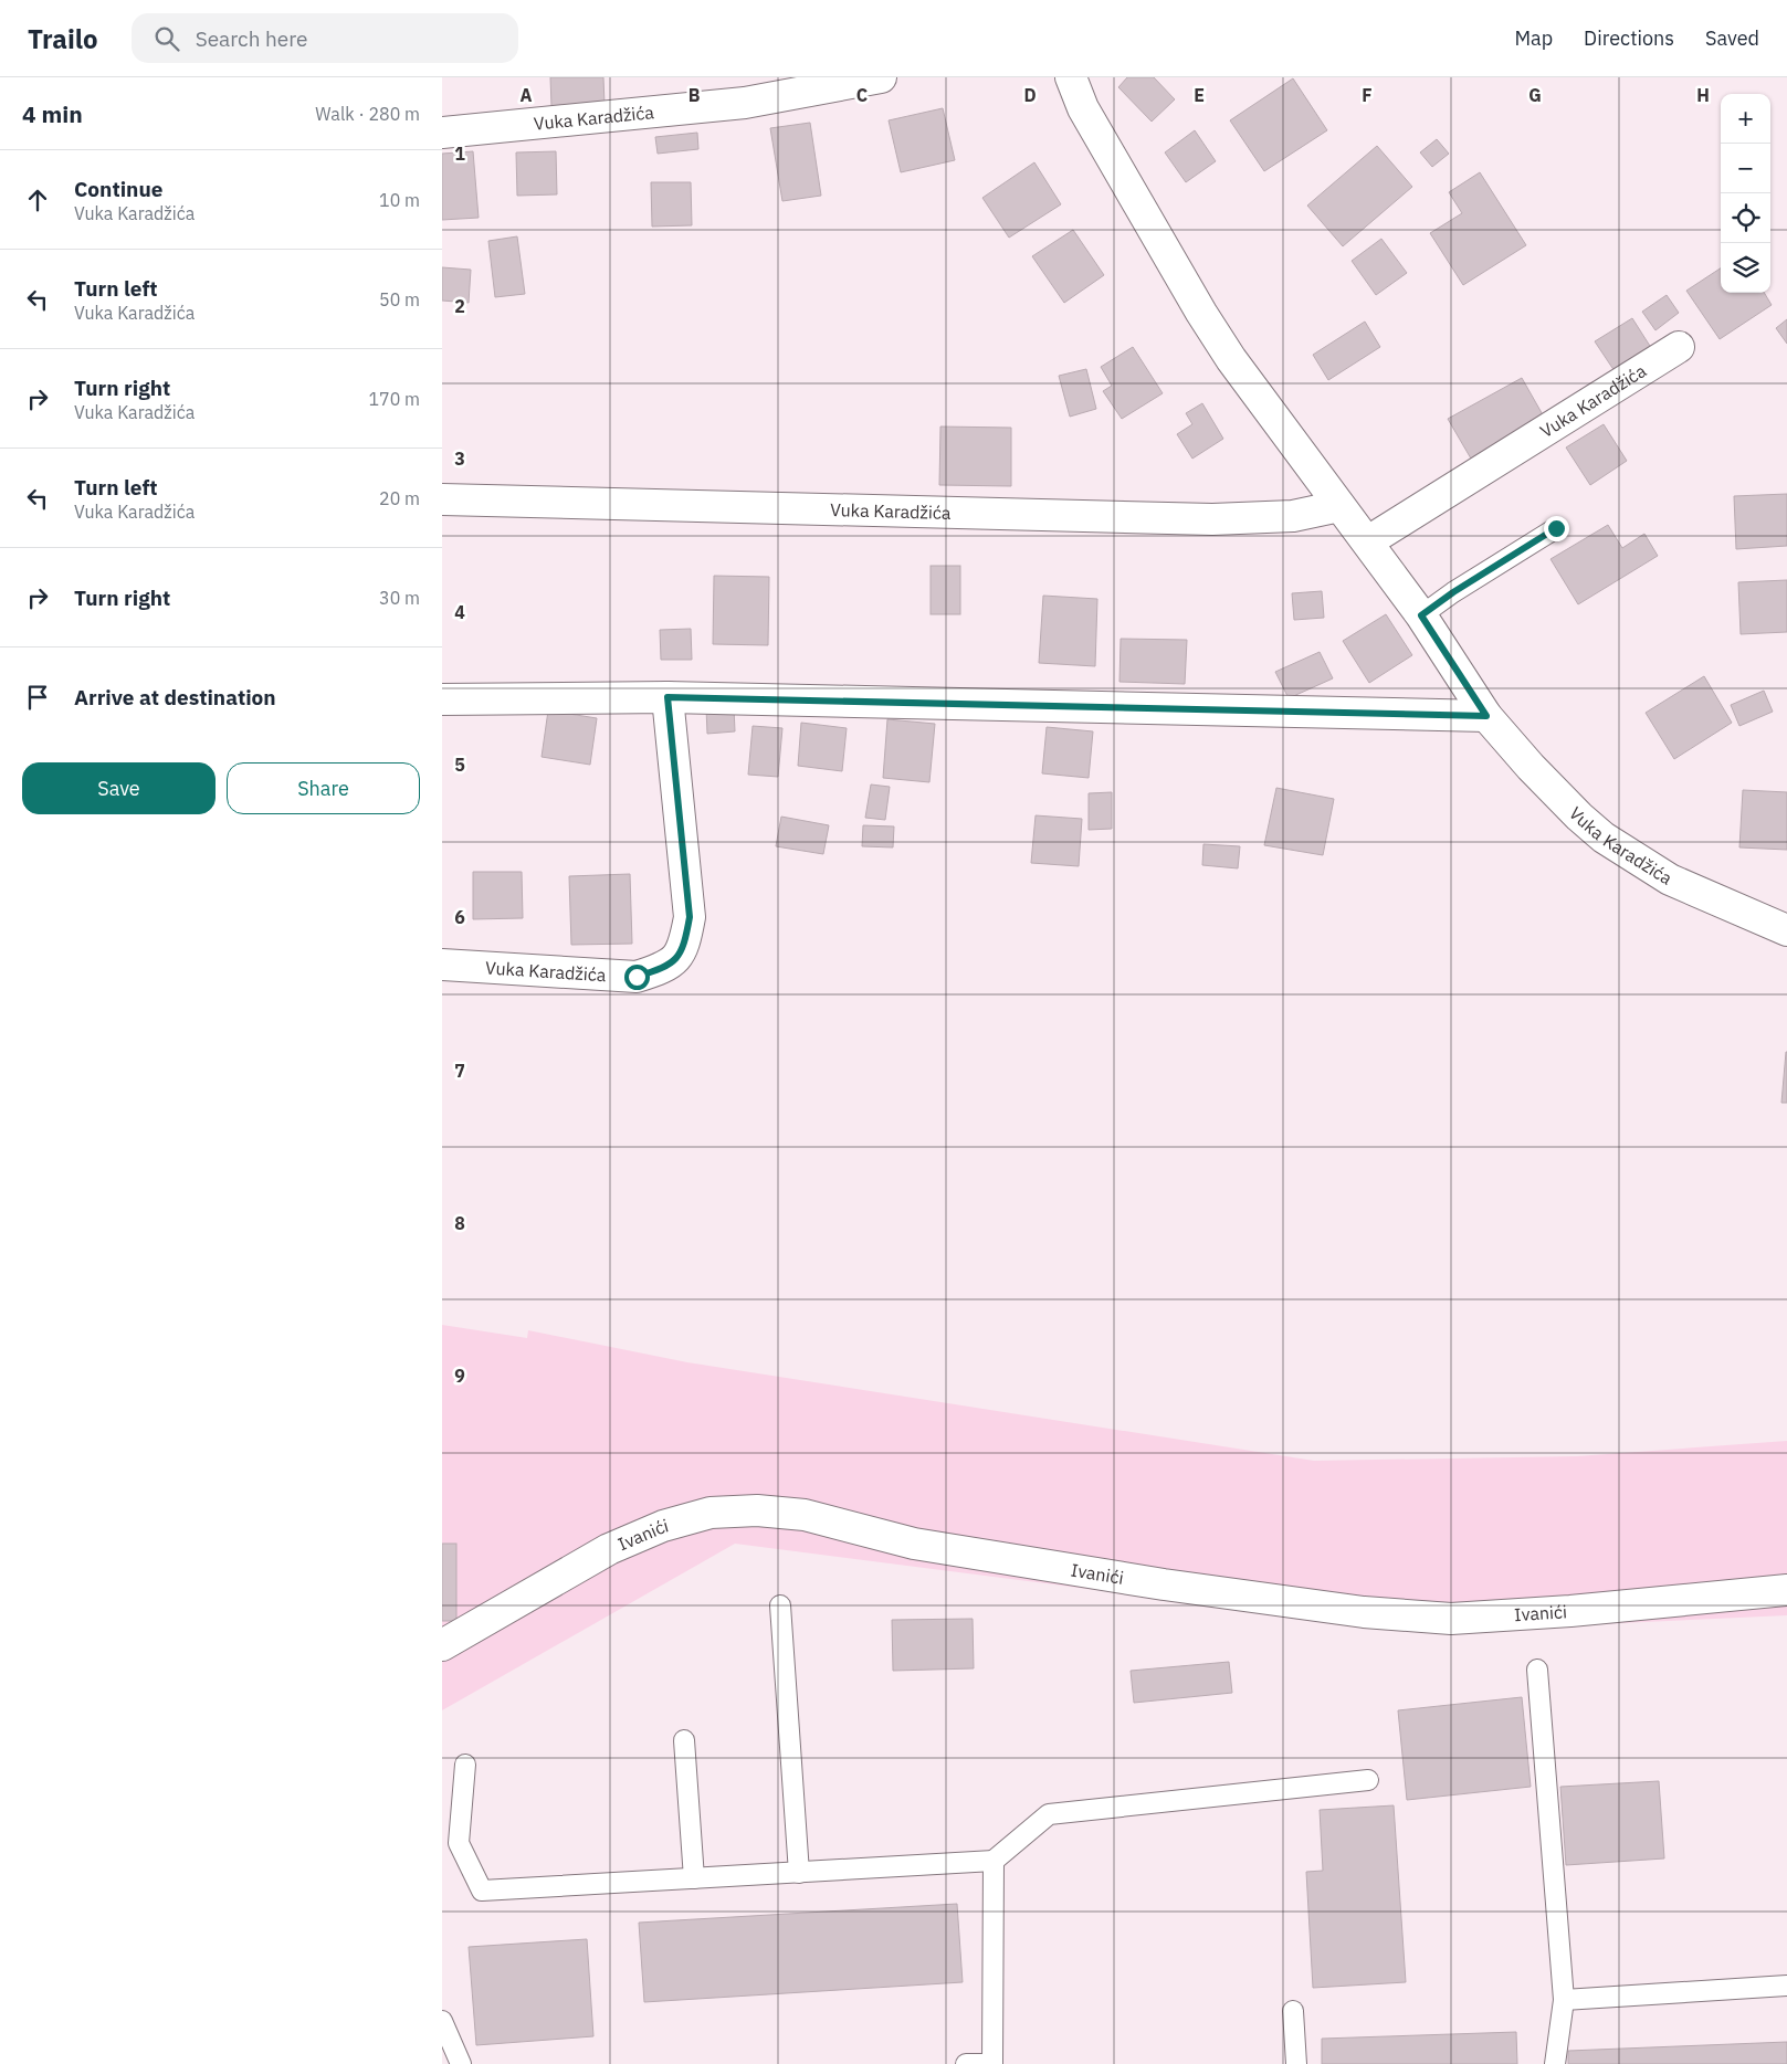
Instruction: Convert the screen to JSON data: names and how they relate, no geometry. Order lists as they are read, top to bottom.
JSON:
{
  "streets": {
    "street": ["Vuka Karadžića", "Ivanići"]
  },
  "page": {
    "header": "Trailo",
    "search": "Search here",
    "nav": ["Map", "Directions", "Saved"],
    "heading": ["4 min", "Walk · 280 m"],
    "map_buttons": ["+", "−"],
    "list": [
      ["Continue", "Vuka Karadžića", "10 m"],
      ["Turn left", "Vuka Karadžića", "50 m"],
      ["Turn right", "Vuka Karadžića", "170 m"],
      ["Turn left", "Vuka Karadžića", "20 m"],
      ["Turn right", "30 m"],
      "Arrive at destination"
    ],
    "buttons": ["Save", "Share"]
  },
  "grid": {
    "columns": [
      "A",
      "B",
      "C",
      "D",
      "E",
      "F",
      "G",
      "H"
    ],
    "rows": [
      "1",
      "2",
      "3",
      "4",
      "5",
      "6",
      "7",
      "8",
      "9"
    ]
  }
}
